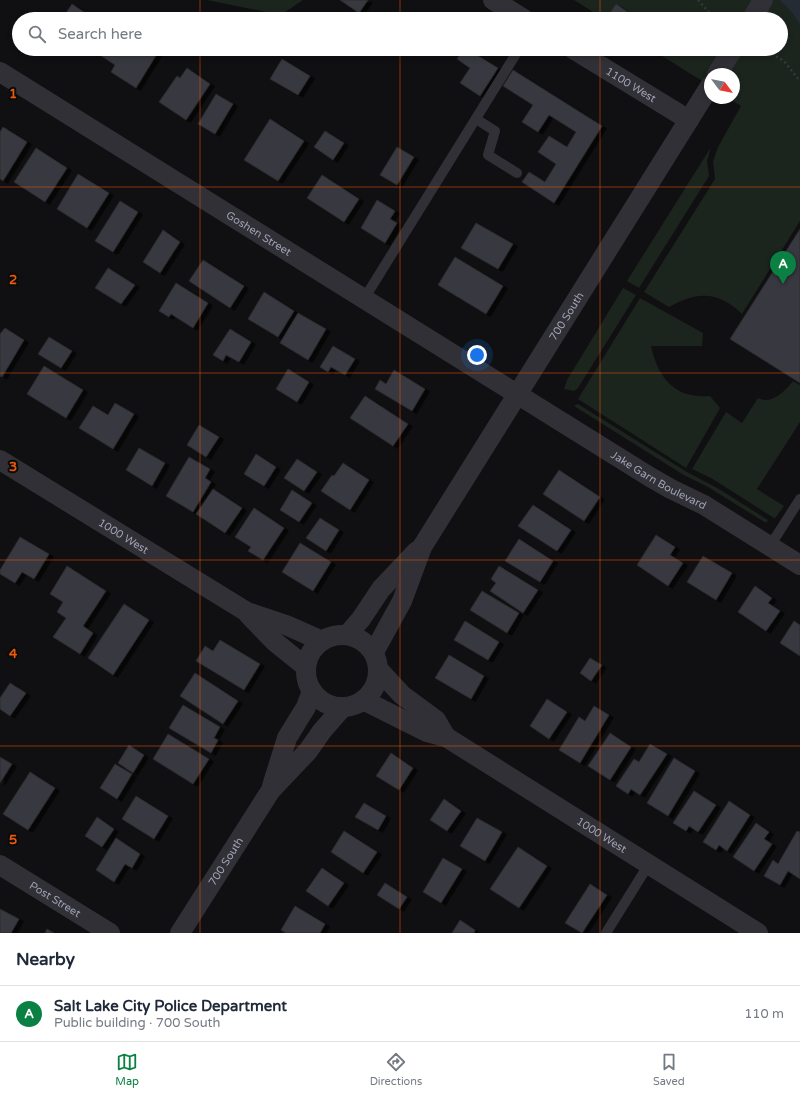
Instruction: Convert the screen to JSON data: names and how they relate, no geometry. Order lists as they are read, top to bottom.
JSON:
{
  "streets": {
    "street": [
      "1100 West",
      "Goshen Street",
      "700 South",
      "Jake Garn Boulevard",
      "1000 West",
      "Post Street"
    ]
  },
  "crossings": [
    ["1100 West", "700 South"],
    ["Goshen Street", "700 South"],
    ["Goshen Street", "Jake Garn Boulevard"],
    ["700 South", "Jake Garn Boulevard"],
    ["700 South", "1000 West"]
  ],
  "north": "bottom right",
  "page": {
    "search": "Search here",
    "pins": "A",
    "heading": "Nearby",
    "list": [
      {
        "mark": "A",
        "name": "Salt Lake City Police Department",
        "note": "Public building · 700 South",
        "value": "110 m"
      }
    ],
    "nav": ["Map", "Directions", "Saved"]
  },
  "grid": {
    "rows": [
      "1",
      "2",
      "3",
      "4",
      "5"
    ]
  }
}
